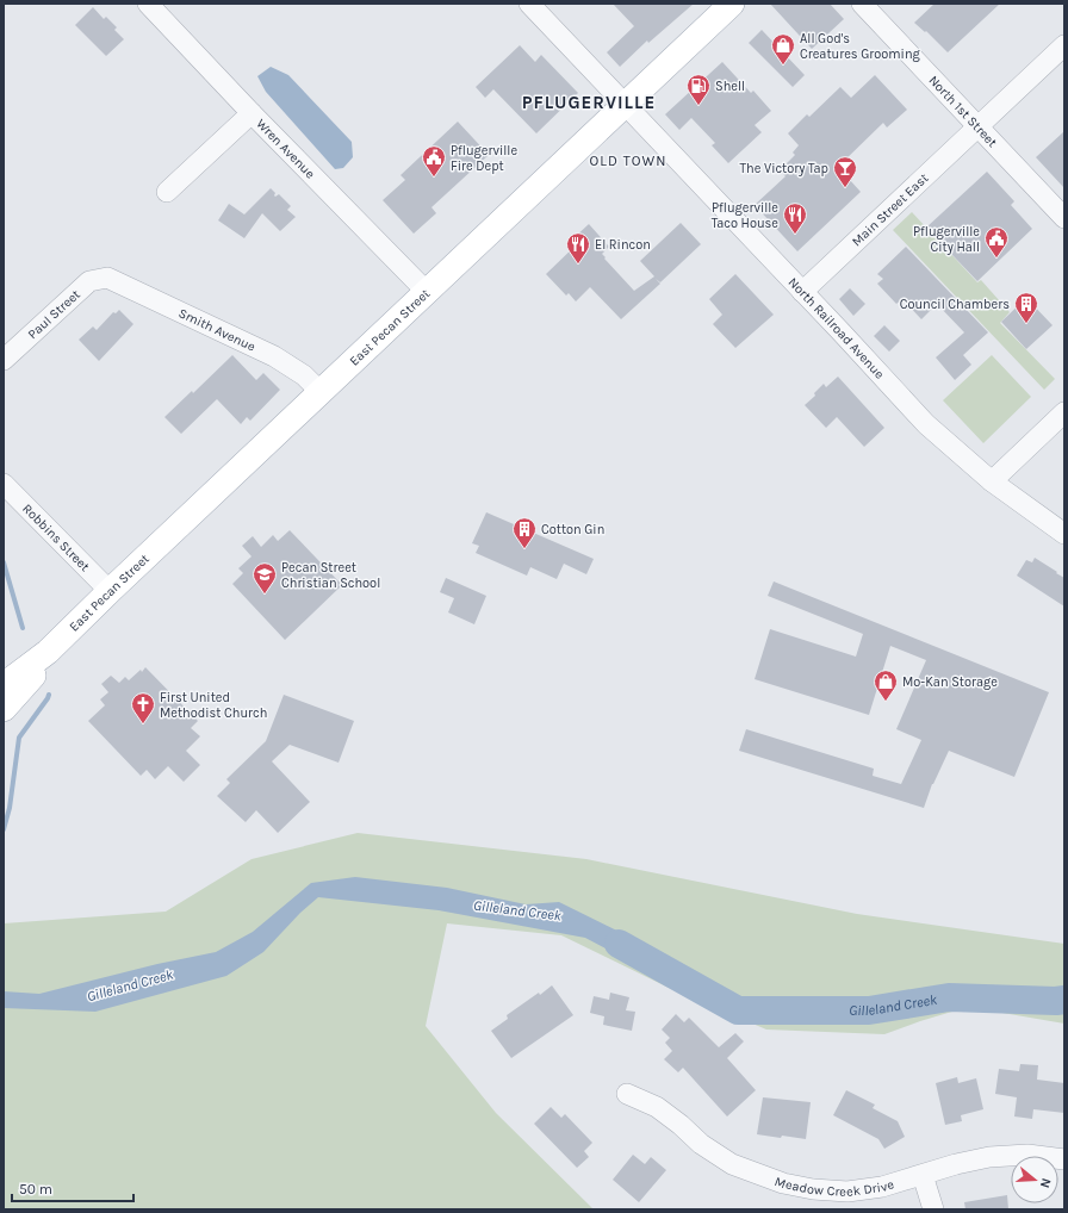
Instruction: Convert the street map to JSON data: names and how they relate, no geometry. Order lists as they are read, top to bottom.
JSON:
{
  "streets": {
    "main road": ["East Pecan Street"],
    "street": [
      "North 1st Street",
      "Wren Avenue",
      "Main Street East",
      "Paul Street",
      "Smith Avenue",
      "North Railroad Avenue",
      "Robbins Street",
      "Meadow Creek Drive"
    ]
  },
  "crossings": [
    ["North 1st Street", "Main Street East"],
    ["Wren Avenue", "East Pecan Street"],
    ["Main Street East", "North Railroad Avenue"],
    ["Paul Street", "Smith Avenue"],
    ["East Pecan Street", "Smith Avenue"],
    ["East Pecan Street", "North Railroad Avenue"],
    ["East Pecan Street", "Robbins Street"]
  ],
  "districts": ["PFLUGERVILLE", "OLD TOWN"],
  "water": ["Gilleland Creek"],
  "places": {
    "shop": ["All God's Creatures Grooming", "Mo-Kan Storage"],
    "fuel station": ["Shell"],
    "public building": ["Pflugerville Fire Dept", "Pflugerville City Hall"],
    "bar": ["The Victory Tap"],
    "restaurant": ["Pflugerville Taco House", "El Rincon"],
    "building": ["Council Chambers", "Cotton Gin"],
    "school or university": ["Pecan Street Christian School"],
    "church": ["First United Methodist Church"]
  },
  "scale_bar": "50 m",
  "north": "right"
}
